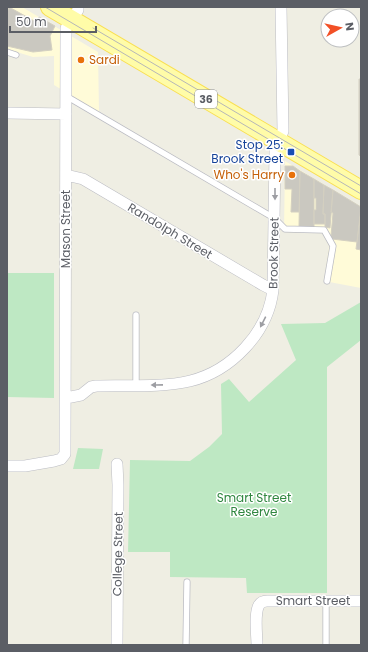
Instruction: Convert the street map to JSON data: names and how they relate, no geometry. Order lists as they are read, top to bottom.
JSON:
{
  "streets": {
    "main road": ["36"],
    "street": [
      "Mason Street",
      "Randolph Street",
      "Brook Street",
      "College Street",
      "Smart Street"
    ]
  },
  "crossings": [
    ["36", "Mason Street"],
    ["36", "Brook Street"],
    ["Mason Street", "Randolph Street"],
    ["Mason Street", "Brook Street"],
    ["Randolph Street", "Brook Street"]
  ],
  "one_way": ["Brook Street"],
  "parks": ["Smart Street Reserve"],
  "places": {
    "other": ["Sardi", "Who's Harry"],
    "transit": ["Stop 25: Brook Street"]
  },
  "scale_bar": "50 m",
  "north": "right"
}
